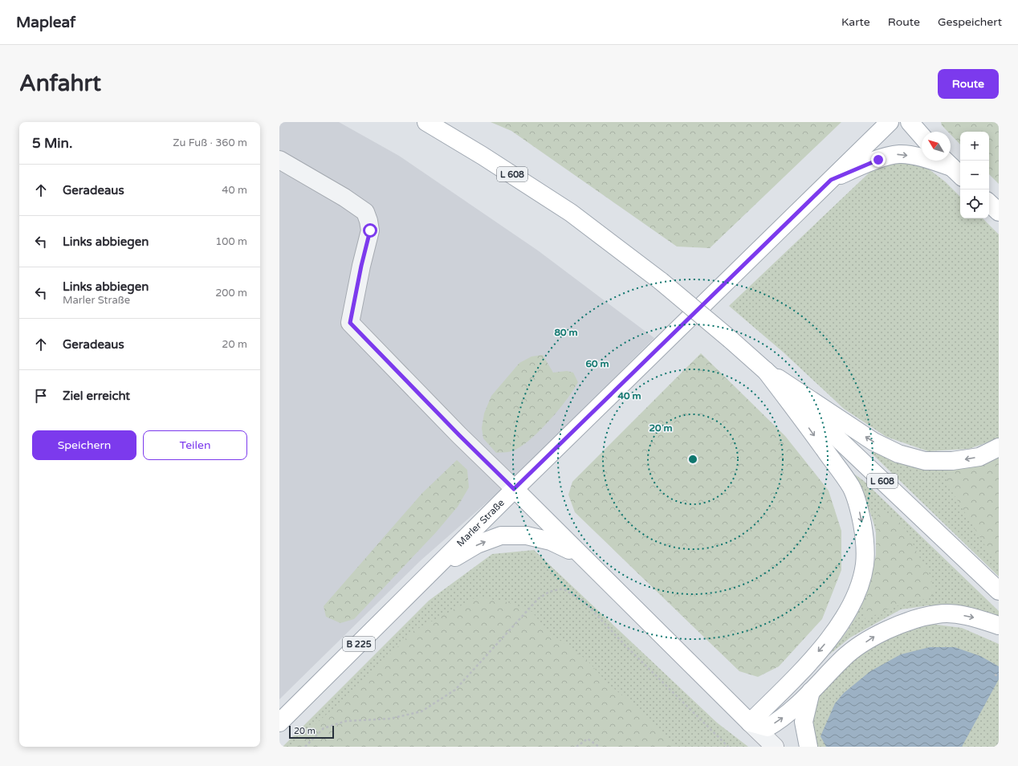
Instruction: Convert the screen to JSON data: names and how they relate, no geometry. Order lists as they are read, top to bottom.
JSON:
{
  "streets": {
    "main road": ["L 608", "Marler Straße", "B 225"]
  },
  "scale_bar": "20 m",
  "north": "top left",
  "page": {
    "header": "Mapleaf",
    "nav": ["Karte", "Route", "Gespeichert"],
    "buttons": [
      "Route",
      ["Speichern", "Teilen"]
    ],
    "title": "Anfahrt",
    "heading": ["5 Min.", "Zu Fuß · 360 m"],
    "map_buttons": ["+", "−"],
    "list": [
      ["Geradeaus", "40 m"],
      ["Links abbiegen", "100 m"],
      ["Links abbiegen", "Marler Straße", "200 m"],
      ["Geradeaus", "20 m"],
      "Ziel erreicht"
    ],
    "scale": "20 m"
  },
  "rings": [
    "80 m",
    "60 m",
    "40 m",
    "20 m"
  ]
}
